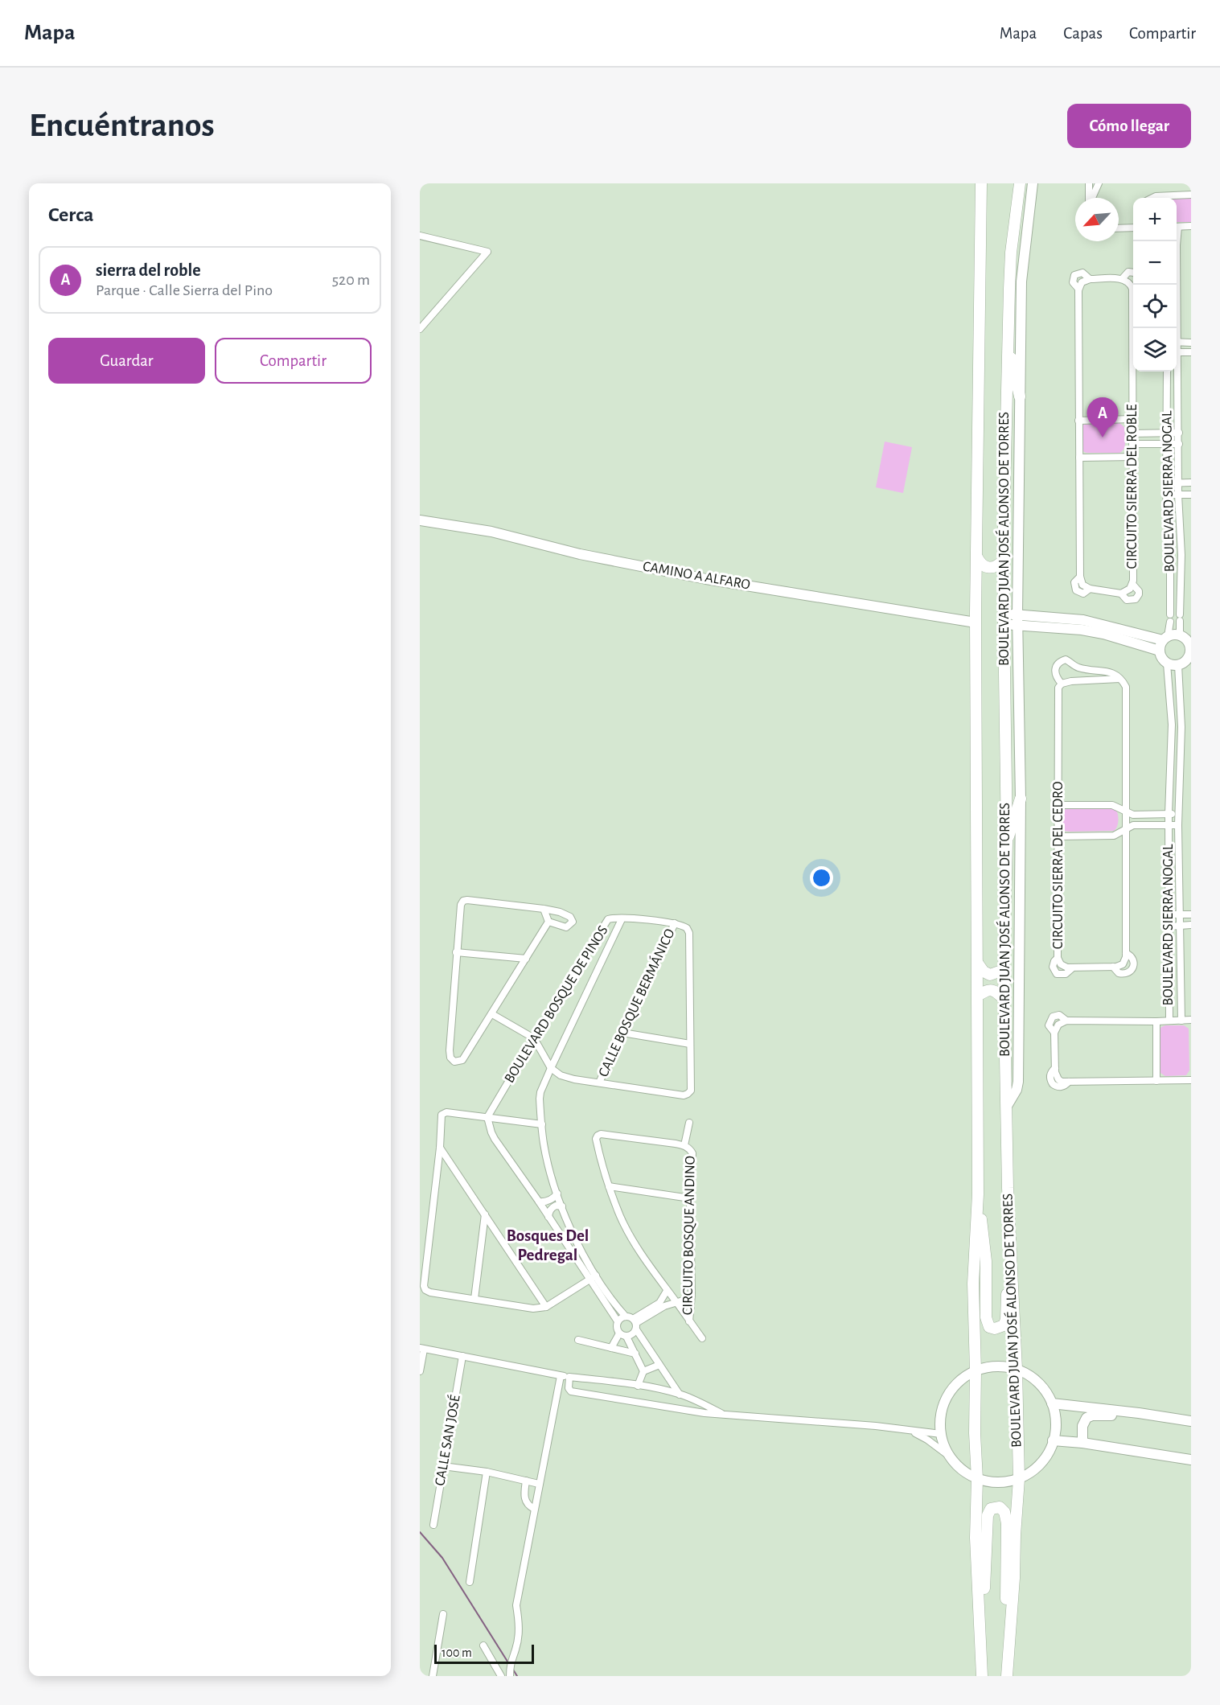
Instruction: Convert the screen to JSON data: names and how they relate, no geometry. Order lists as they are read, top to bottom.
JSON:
{
  "streets": {
    "main road": ["BOULEVARD JUAN JOSÉ ALONSO DE TORRES"],
    "street": [
      "CIRCUITO SIERRA DEL ROBLE",
      "BOULEVARD SIERRA NOGAL",
      "CAMINO A ALFARO",
      "CIRCUITO SIERRA DEL CEDRO",
      "CALLE BOSQUE BERMÁNICO",
      "BOULEVARD BOSQUE DE PINOS",
      "CIRCUITO BOSQUE ANDINO",
      "CALLE SAN JOSÉ"
    ]
  },
  "crossings": [
    ["BOULEVARD JUAN JOSÉ ALONSO DE TORRES", "CAMINO A ALFARO"],
    ["BOULEVARD BOSQUE DE PINOS", "CIRCUITO BOSQUE ANDINO"]
  ],
  "districts": ["Bosques Del Pedregal"],
  "scale_bar": "100 m",
  "north": "bottom left",
  "page": {
    "header": "Mapa",
    "nav": ["Mapa", "Capas", "Compartir"],
    "buttons": [
      "Cómo llegar",
      ["Guardar", "Compartir"]
    ],
    "title": "Encuéntranos",
    "heading": "Cerca",
    "map_buttons": ["+", "−"],
    "list": [
      {
        "mark": "A",
        "name": "sierra del roble",
        "note": "Parque · Calle Sierra del Pino",
        "value": "520 m"
      }
    ],
    "pins": "A",
    "scale": "100 m"
  }
}
